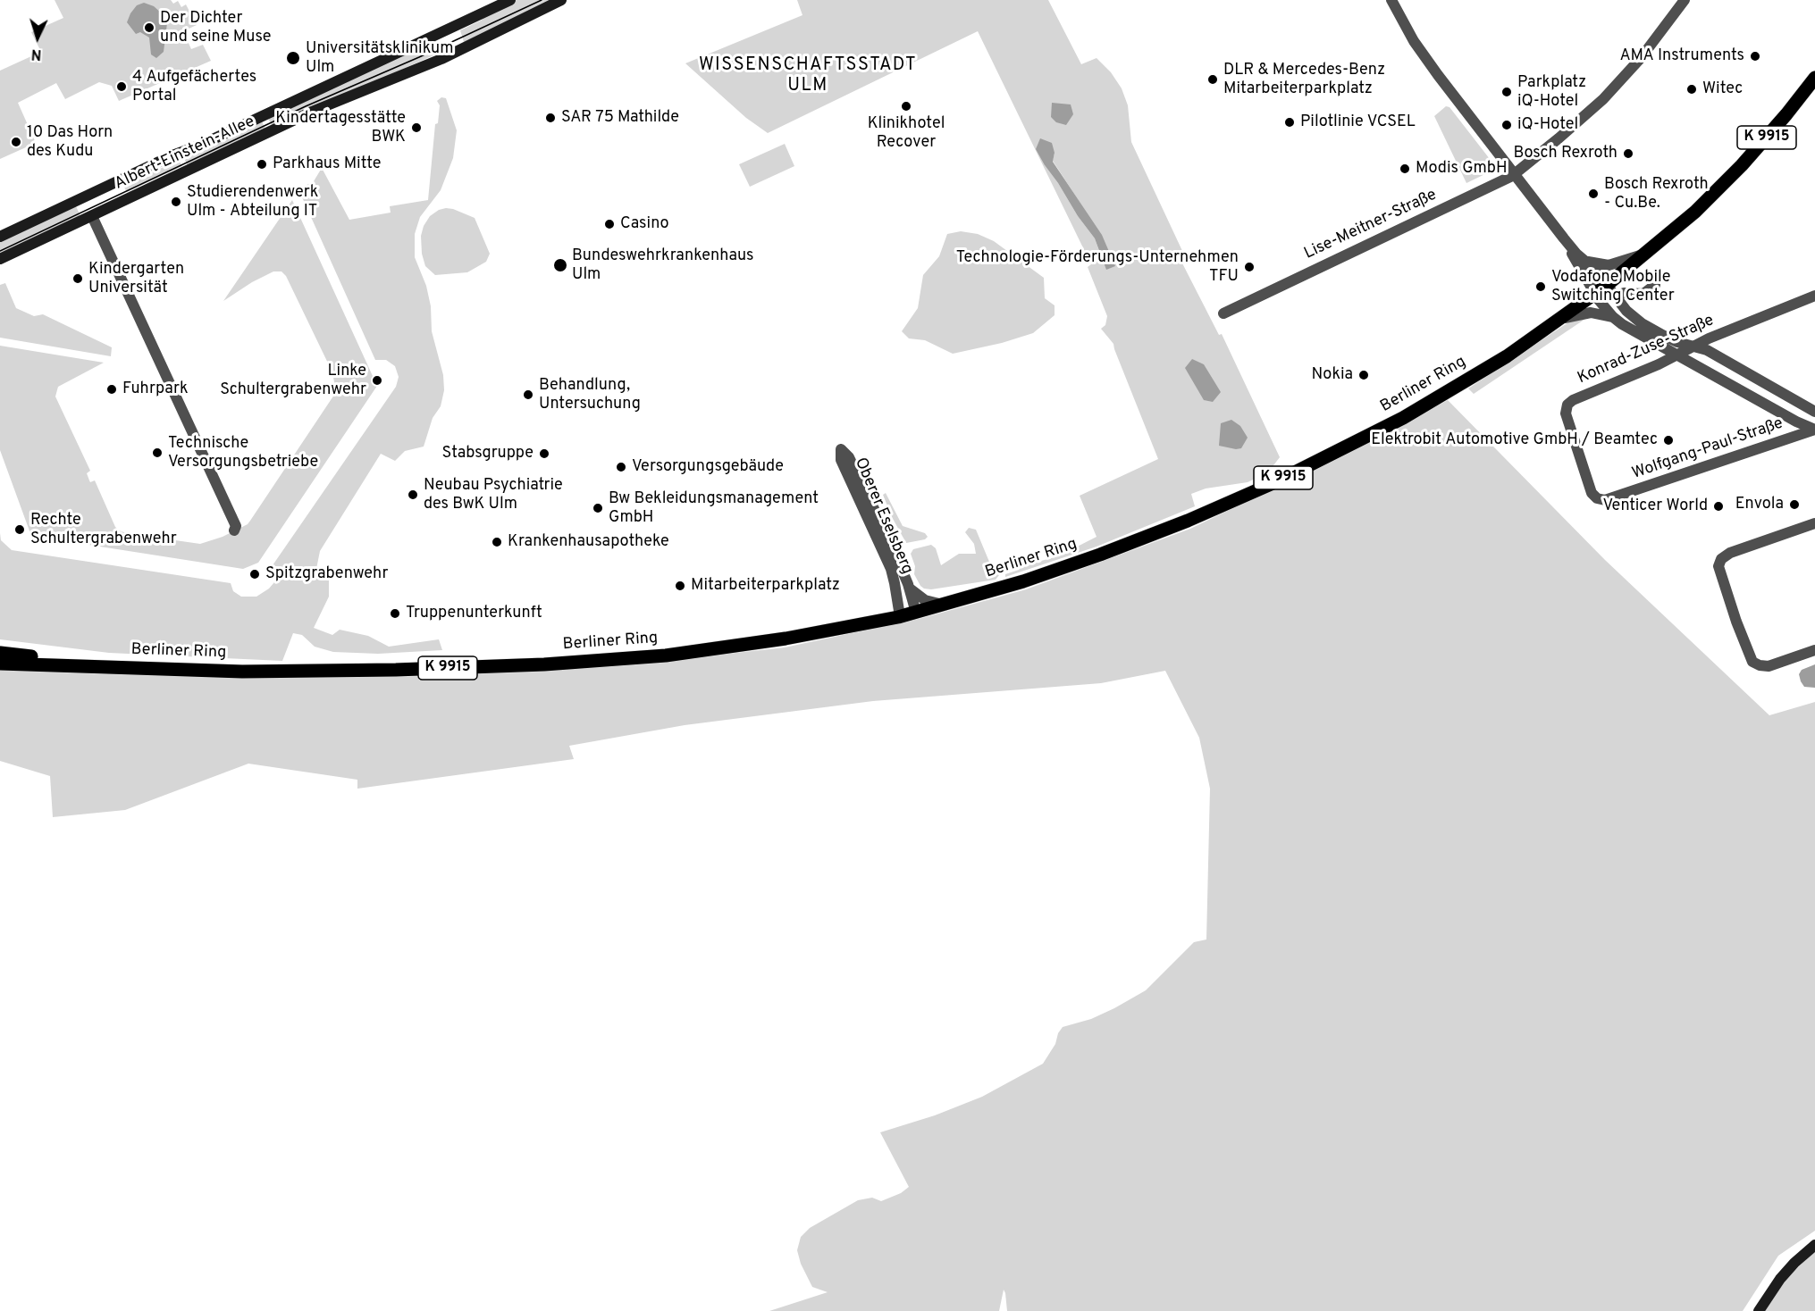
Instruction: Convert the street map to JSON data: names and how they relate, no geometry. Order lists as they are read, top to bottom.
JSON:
{
  "streets": {
    "main road": ["K 9915", "Berliner Ring"],
    "street": [
      "Albert-Einstein-Allee",
      "Lise-Meitner-Straße",
      "Konrad-Zuse-Straße",
      "Wolfgang-Paul-Straße",
      "Oberer Eselsberg"
    ]
  },
  "crossings": [
    ["Konrad-Zuse-Straße", "Wolfgang-Paul-Straße"],
    ["Berliner Ring", "Oberer Eselsberg"]
  ],
  "districts": ["WISSENSCHAFTSSTADT ULM"],
  "places": [
    "Der Dichter und seine Muse",
    "AMA Instruments",
    "Universitätsklinikum Ulm",
    "DLR & Mercedes-Benz Mitarbeiterparkplatz",
    "4 Aufgefächertes Portal",
    "Witec",
    "Parkplatz iQ-Hotel",
    "Klinikhotel Recover",
    "SAR 75 Mathilde",
    "Pilotlinie VCSEL",
    "iQ-Hotel",
    "Kindertagesstätte BWK",
    "10 Das Horn des Kudu",
    "Bosch Rexroth",
    "Parkhaus Mitte",
    "Modis GmbH",
    "Bosch Rexroth - Cu.Be.",
    "Studierendenwerk Ulm - Abteilung IT",
    "Casino",
    "Bundeswehrkrankenhaus Ulm",
    "Technologie-Förderungs-Unternehmen TFU",
    "Kindergarten Universität",
    "Vodafone Mobile Switching Center",
    "Nokia",
    "Linke Schultergrabenwehr",
    "Fuhrpark",
    "Behandlung, Untersuchung",
    "Elektrobit Automotive GmbH / Beamtec",
    "Technische Versorgungsbetriebe",
    "Stabsgruppe",
    "Versorgungsgebäude",
    "Neubau Psychiatrie des BwK Ulm",
    "Envola",
    "Venticer World",
    "Bw Bekleidungsmanagement GmbH",
    "Rechte Schultergrabenwehr",
    "Krankenhausapotheke",
    "Spitzgrabenwehr",
    "Mitarbeiterparkplatz",
    "Truppenunterkunft"
  ],
  "north": "bottom"
}
